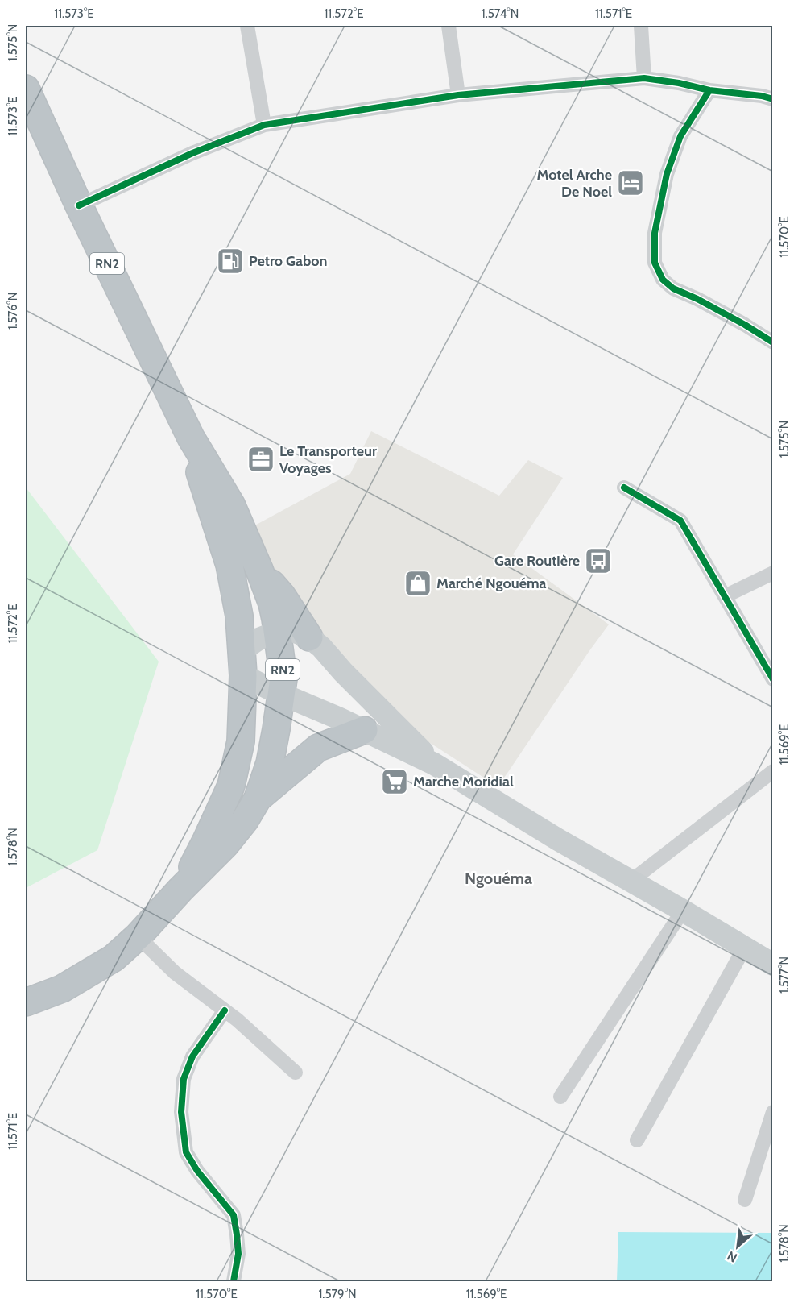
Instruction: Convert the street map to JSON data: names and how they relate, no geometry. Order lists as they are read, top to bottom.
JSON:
{
  "streets": {
    "highway": ["RN2"]
  },
  "districts": ["Ngouéma"],
  "places": {
    "hotel": ["Motel Arche De Noel"],
    "fuel station": ["Petro Gabon"],
    "office": ["Le Transporteur Voyages"],
    "bus stop": ["Gare Routière"],
    "shop": ["Marché Ngouéma"],
    "supermarket": ["Marche Moridial"]
  },
  "north": "bottom left",
  "coordinates": [
    "11.573°E",
    "11.572°E",
    "1.574°N",
    "11.571°E",
    "1.575°N",
    "11.570°E",
    "1.576°N",
    "11.569°E",
    "1.578°N",
    "1.577°N",
    "1.579°N"
  ]
}
